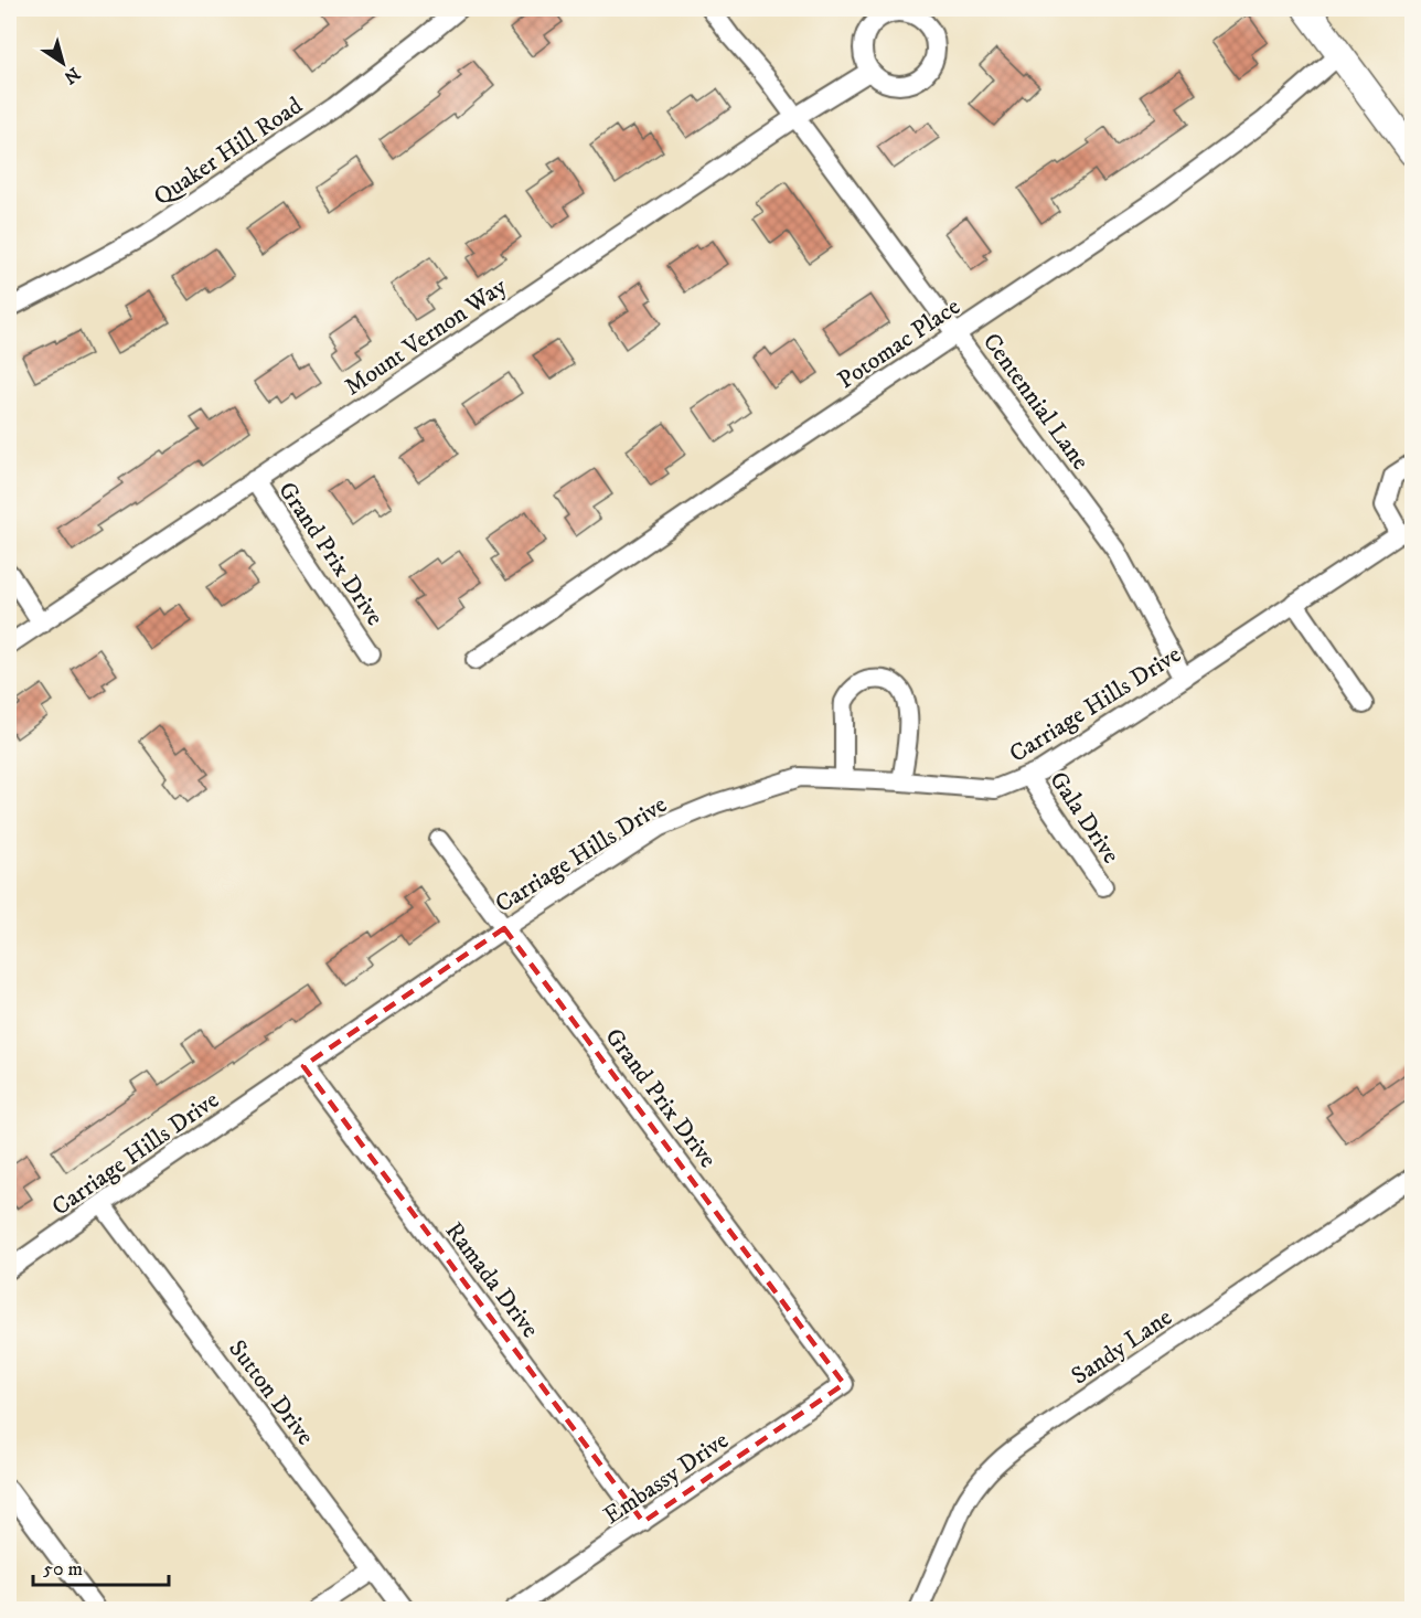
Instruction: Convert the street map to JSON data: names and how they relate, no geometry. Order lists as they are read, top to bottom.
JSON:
{
  "streets": {
    "street": [
      "Quaker Hill Road",
      "Mount Vernon Way",
      "Potomac Place",
      "Centennial Lane",
      "Grand Prix Drive",
      "Carriage Hills Drive",
      "Gala Drive",
      "Ramada Drive",
      "Sandy Lane",
      "Sutton Drive",
      "Embassy Drive"
    ]
  },
  "crossings": [
    ["Mount Vernon Way", "Centennial Lane"],
    ["Mount Vernon Way", "Grand Prix Drive"],
    ["Potomac Place", "Centennial Lane"],
    ["Centennial Lane", "Carriage Hills Drive"],
    ["Grand Prix Drive", "Carriage Hills Drive"],
    ["Grand Prix Drive", "Embassy Drive"],
    ["Carriage Hills Drive", "Gala Drive"],
    ["Carriage Hills Drive", "Ramada Drive"],
    ["Carriage Hills Drive", "Sutton Drive"],
    ["Ramada Drive", "Embassy Drive"]
  ],
  "scale_bar": "50 m",
  "north": "bottom right"
}
